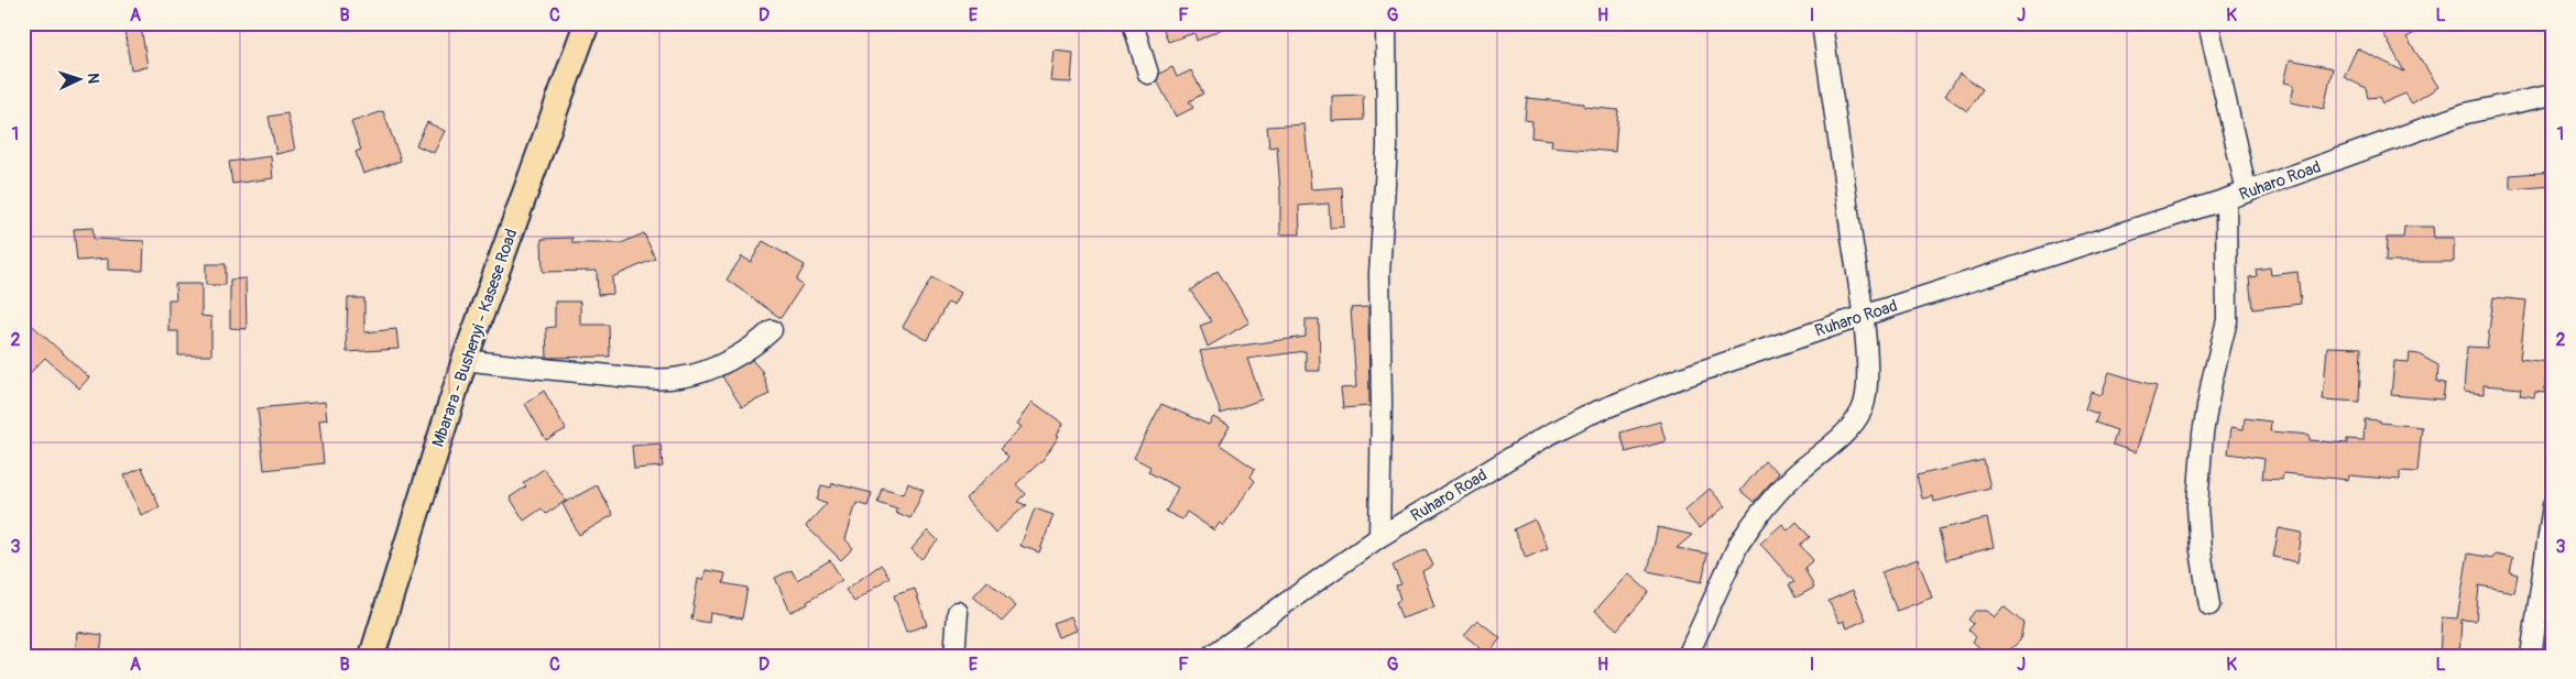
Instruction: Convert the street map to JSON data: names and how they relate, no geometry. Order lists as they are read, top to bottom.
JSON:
{
  "streets": {
    "main road": ["Mbarara - Bushenyi - Kasese Road"],
    "street": ["Ruharo Road"]
  },
  "north": "right",
  "grid": {
    "columns": [
      "A",
      "B",
      "C",
      "D",
      "E",
      "F",
      "G",
      "H",
      "I",
      "J",
      "K",
      "L"
    ],
    "rows": ["1", "2", "3"]
  }
}
